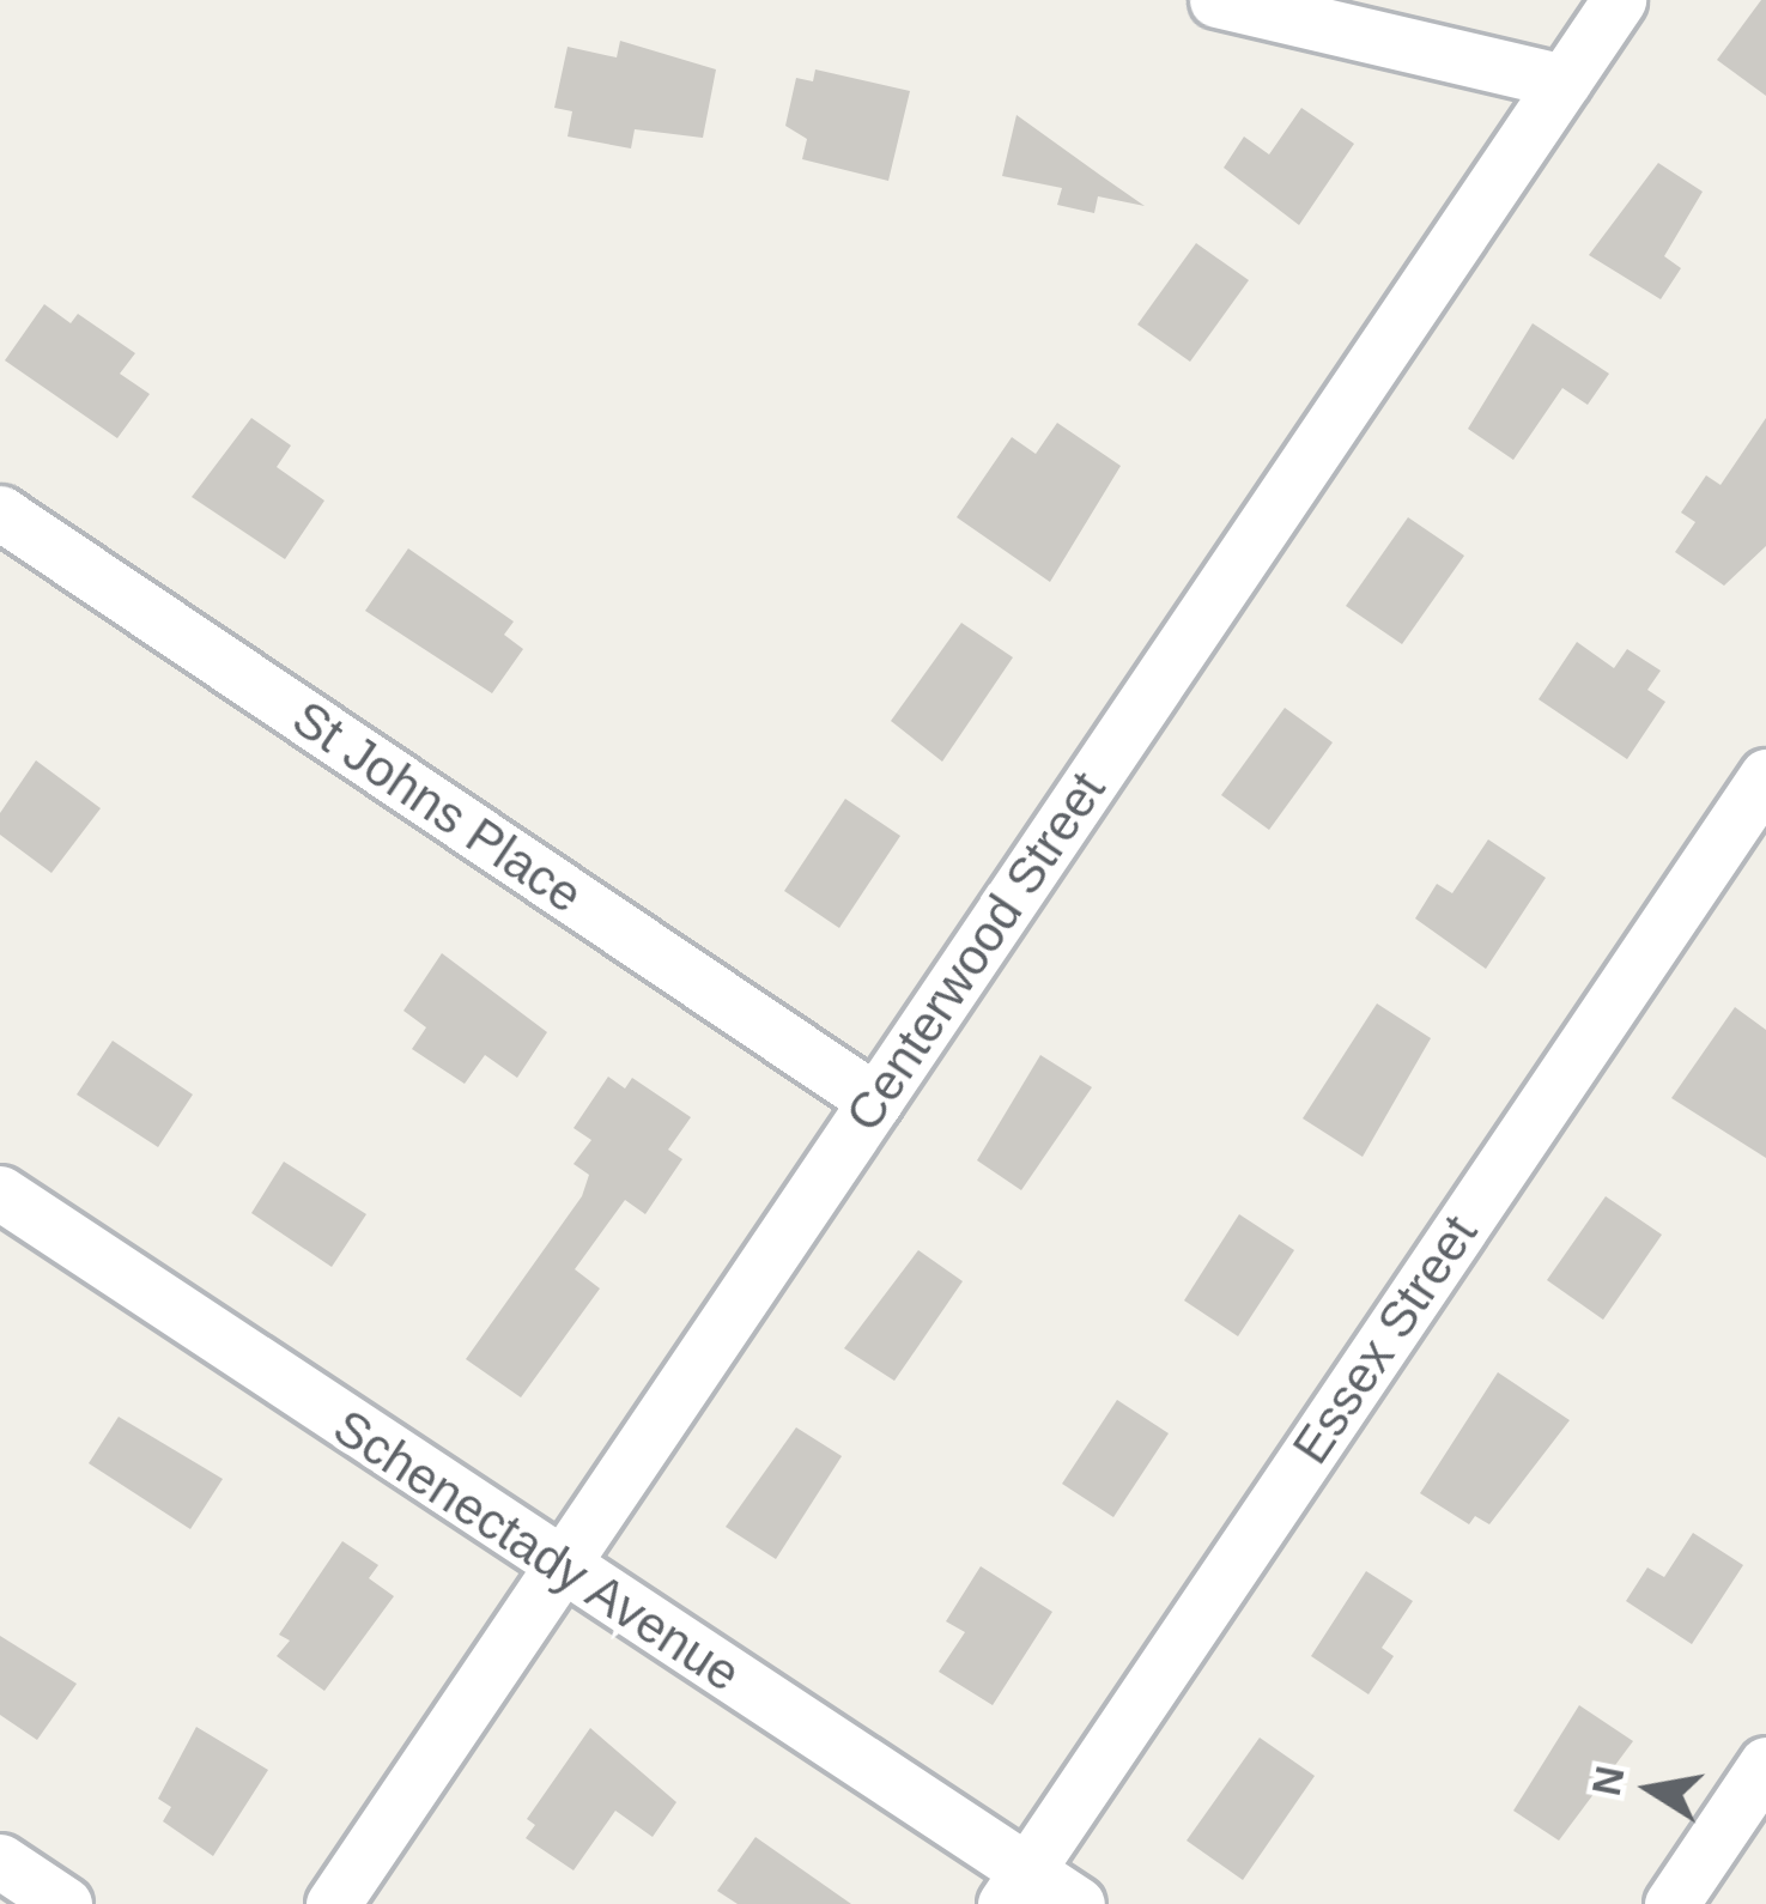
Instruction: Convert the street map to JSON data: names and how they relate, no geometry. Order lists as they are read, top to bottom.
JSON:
{
  "streets": {
    "street": [
      "St Johns Place",
      "Centerwood Street",
      "Essex Street",
      "Schenectady Avenue"
    ]
  },
  "crossings": [
    ["St Johns Place", "Centerwood Street"],
    ["Centerwood Street", "Schenectady Avenue"],
    ["Essex Street", "Schenectady Avenue"]
  ],
  "north": "left"
}
